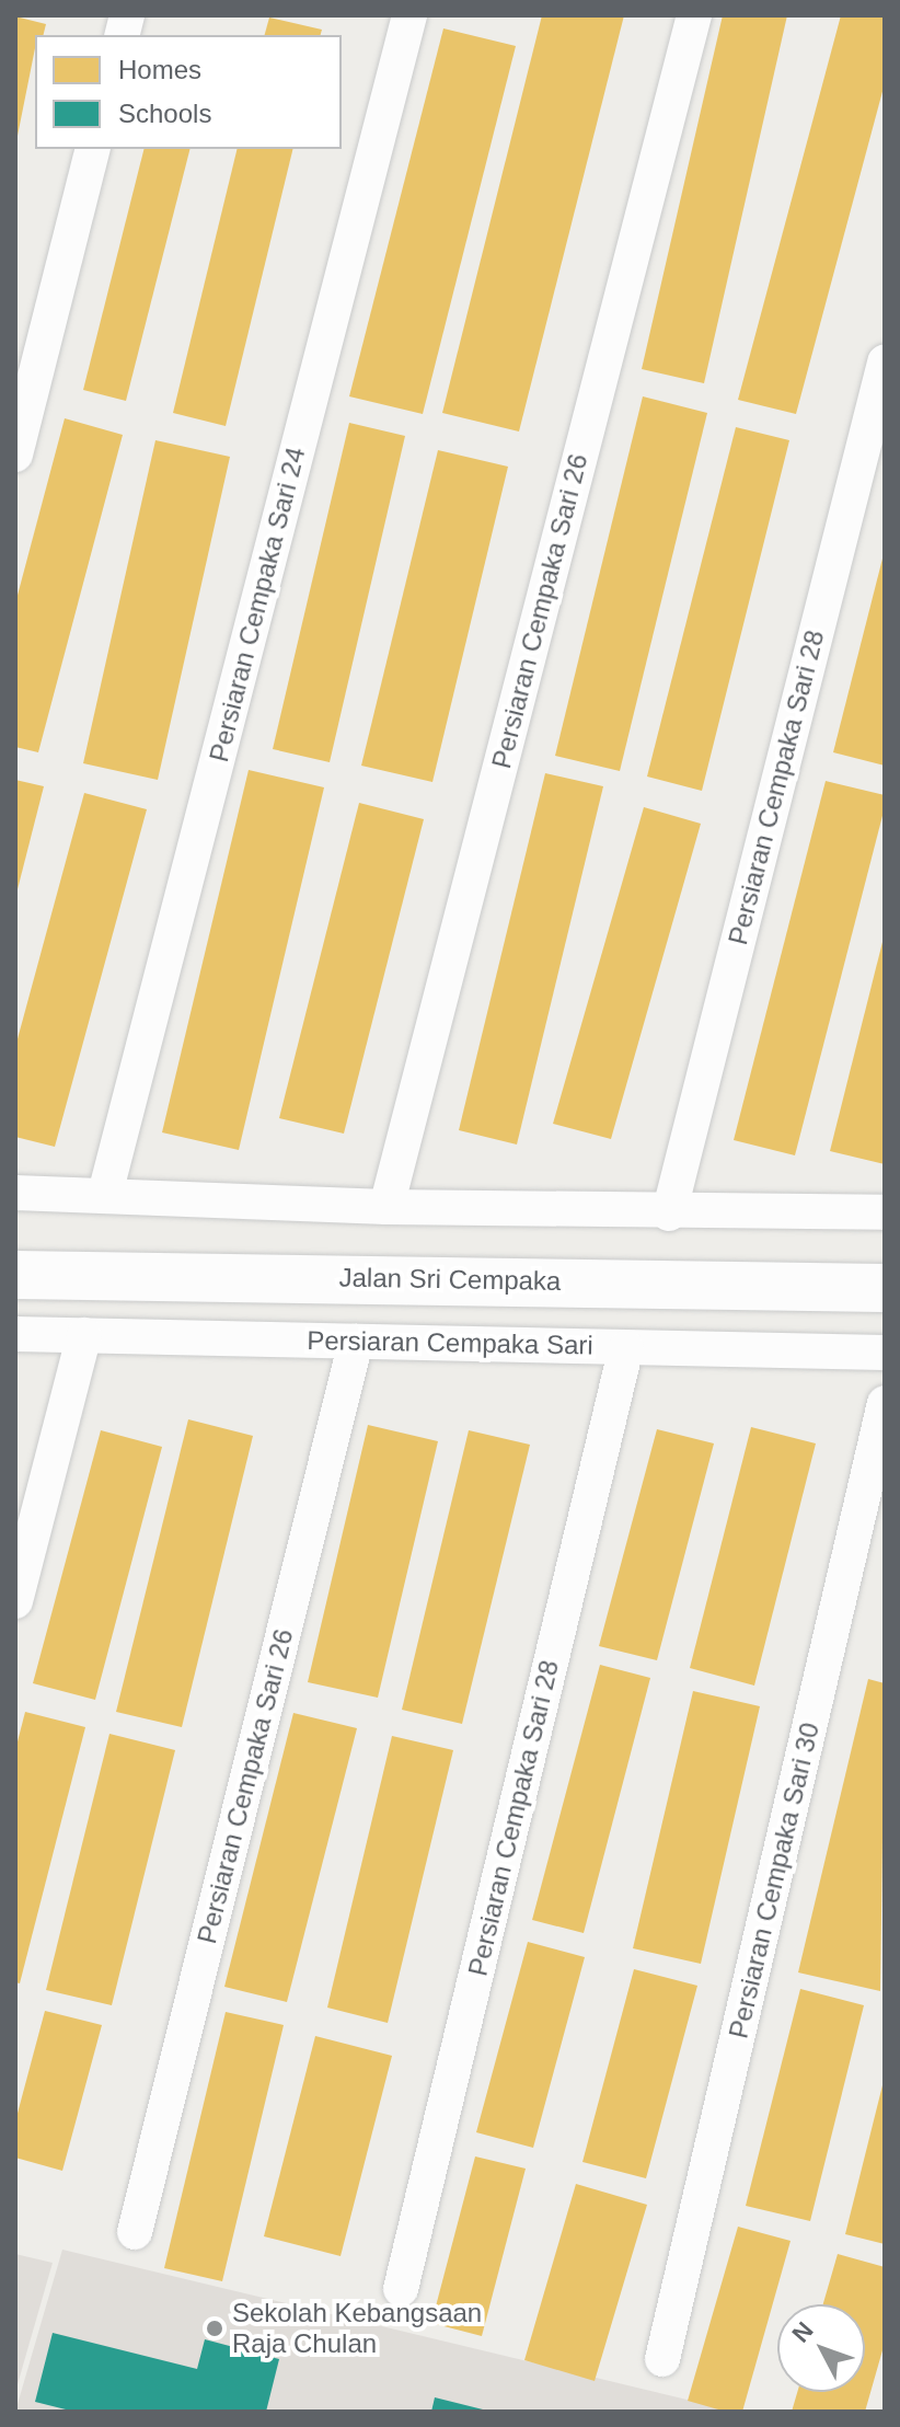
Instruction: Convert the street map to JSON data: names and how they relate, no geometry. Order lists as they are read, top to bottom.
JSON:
{
  "streets": {
    "street": [
      "Persiaran Cempaka Sari 24",
      "Persiaran Cempaka Sari 26",
      "Persiaran Cempaka Sari 28",
      "Jalan Sri Cempaka",
      "Persiaran Cempaka Sari",
      "Persiaran Cempaka Sari 30"
    ]
  },
  "crossings": [
    ["Persiaran Cempaka Sari 26", "Persiaran Cempaka Sari"],
    ["Persiaran Cempaka Sari 28", "Persiaran Cempaka Sari"]
  ],
  "places": ["Sekolah Kebangsaan Raja Chulan"],
  "legend": ["Homes", "Schools"],
  "north": "top left"
}
